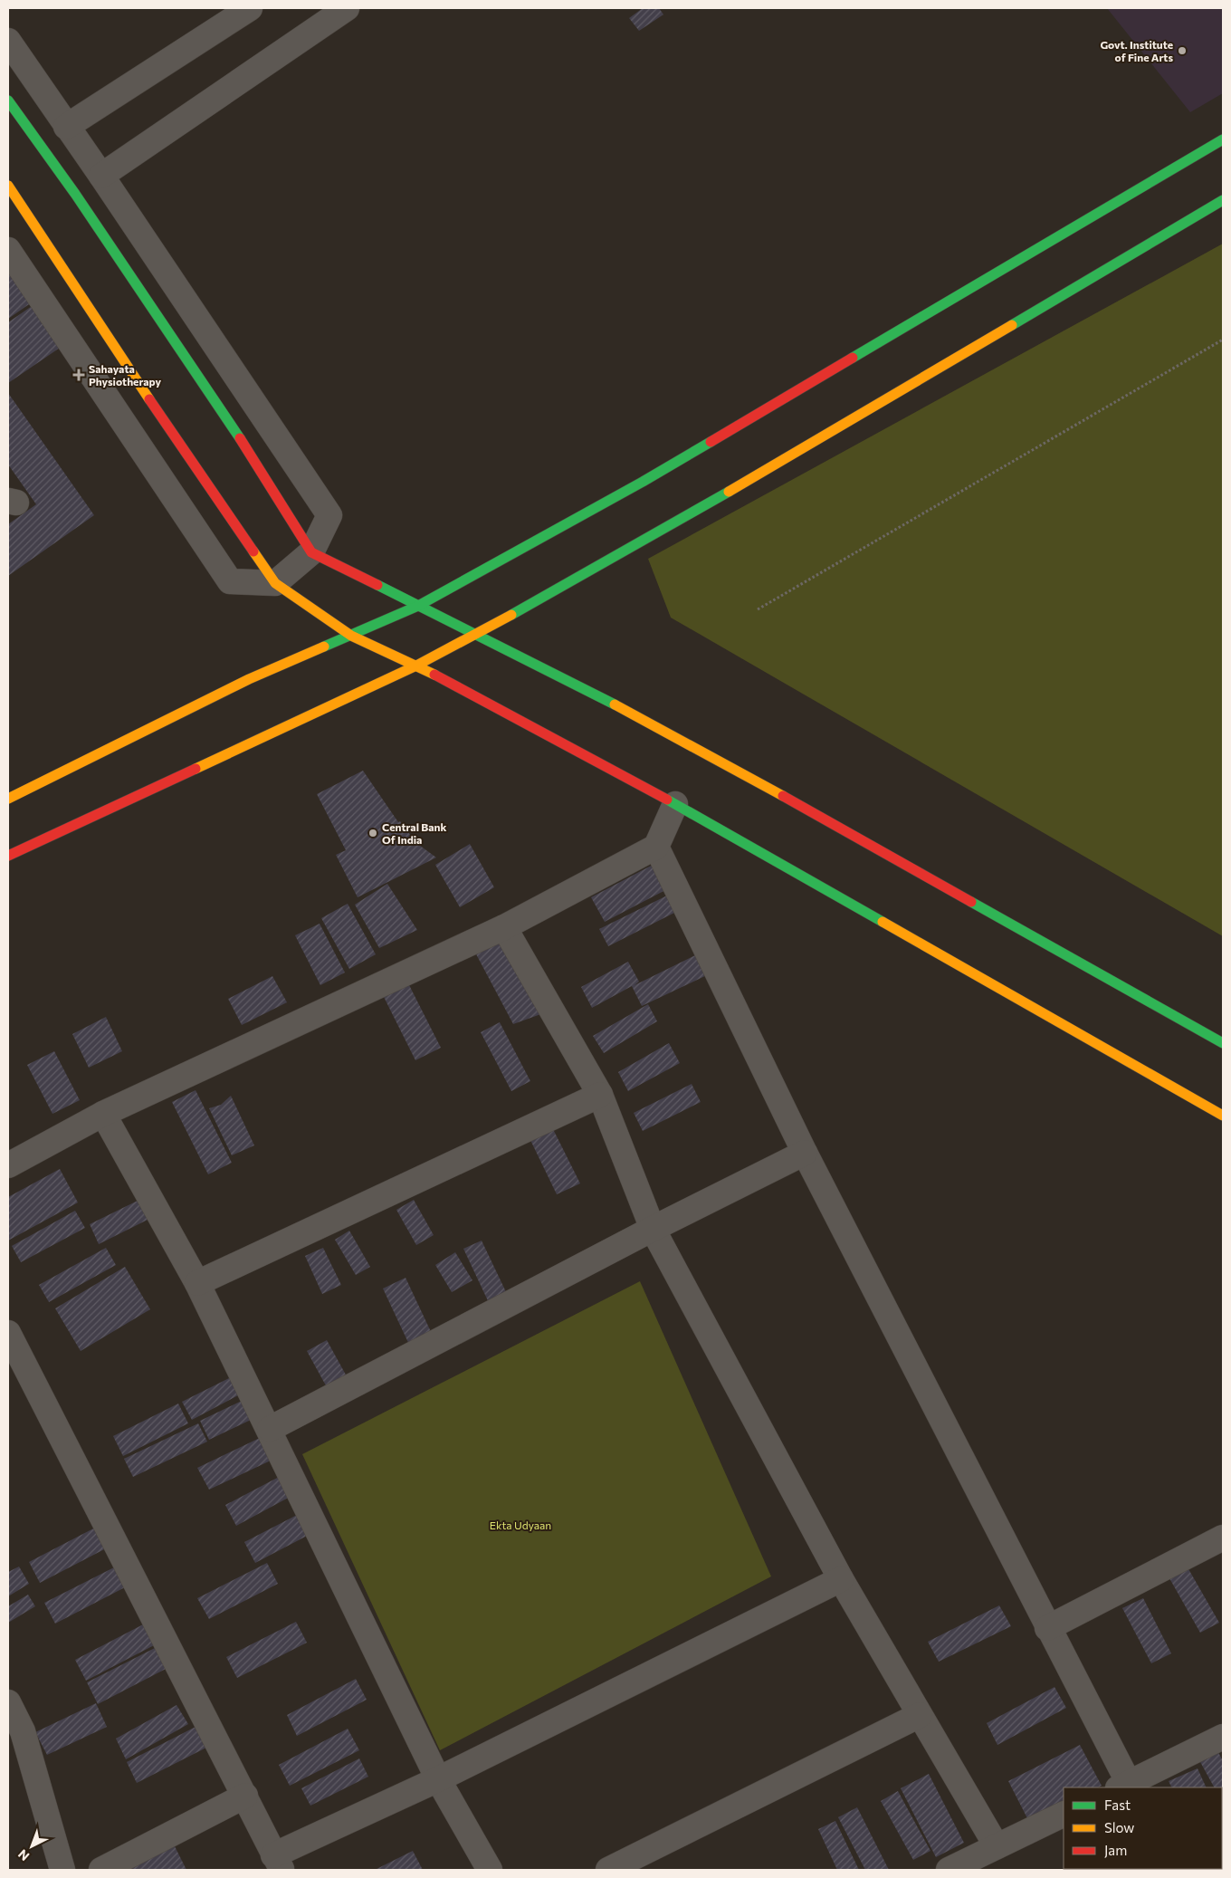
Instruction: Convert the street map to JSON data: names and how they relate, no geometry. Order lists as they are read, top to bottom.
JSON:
{
  "parks": ["Ekta Udyaan"],
  "places": {
    "other": ["Govt. Institute of Fine Arts", "Central Bank Of India"],
    "health": ["Sahayata Physiotherapy"]
  },
  "legend": ["Fast", "Slow", "Jam"],
  "north": "bottom left"
}
